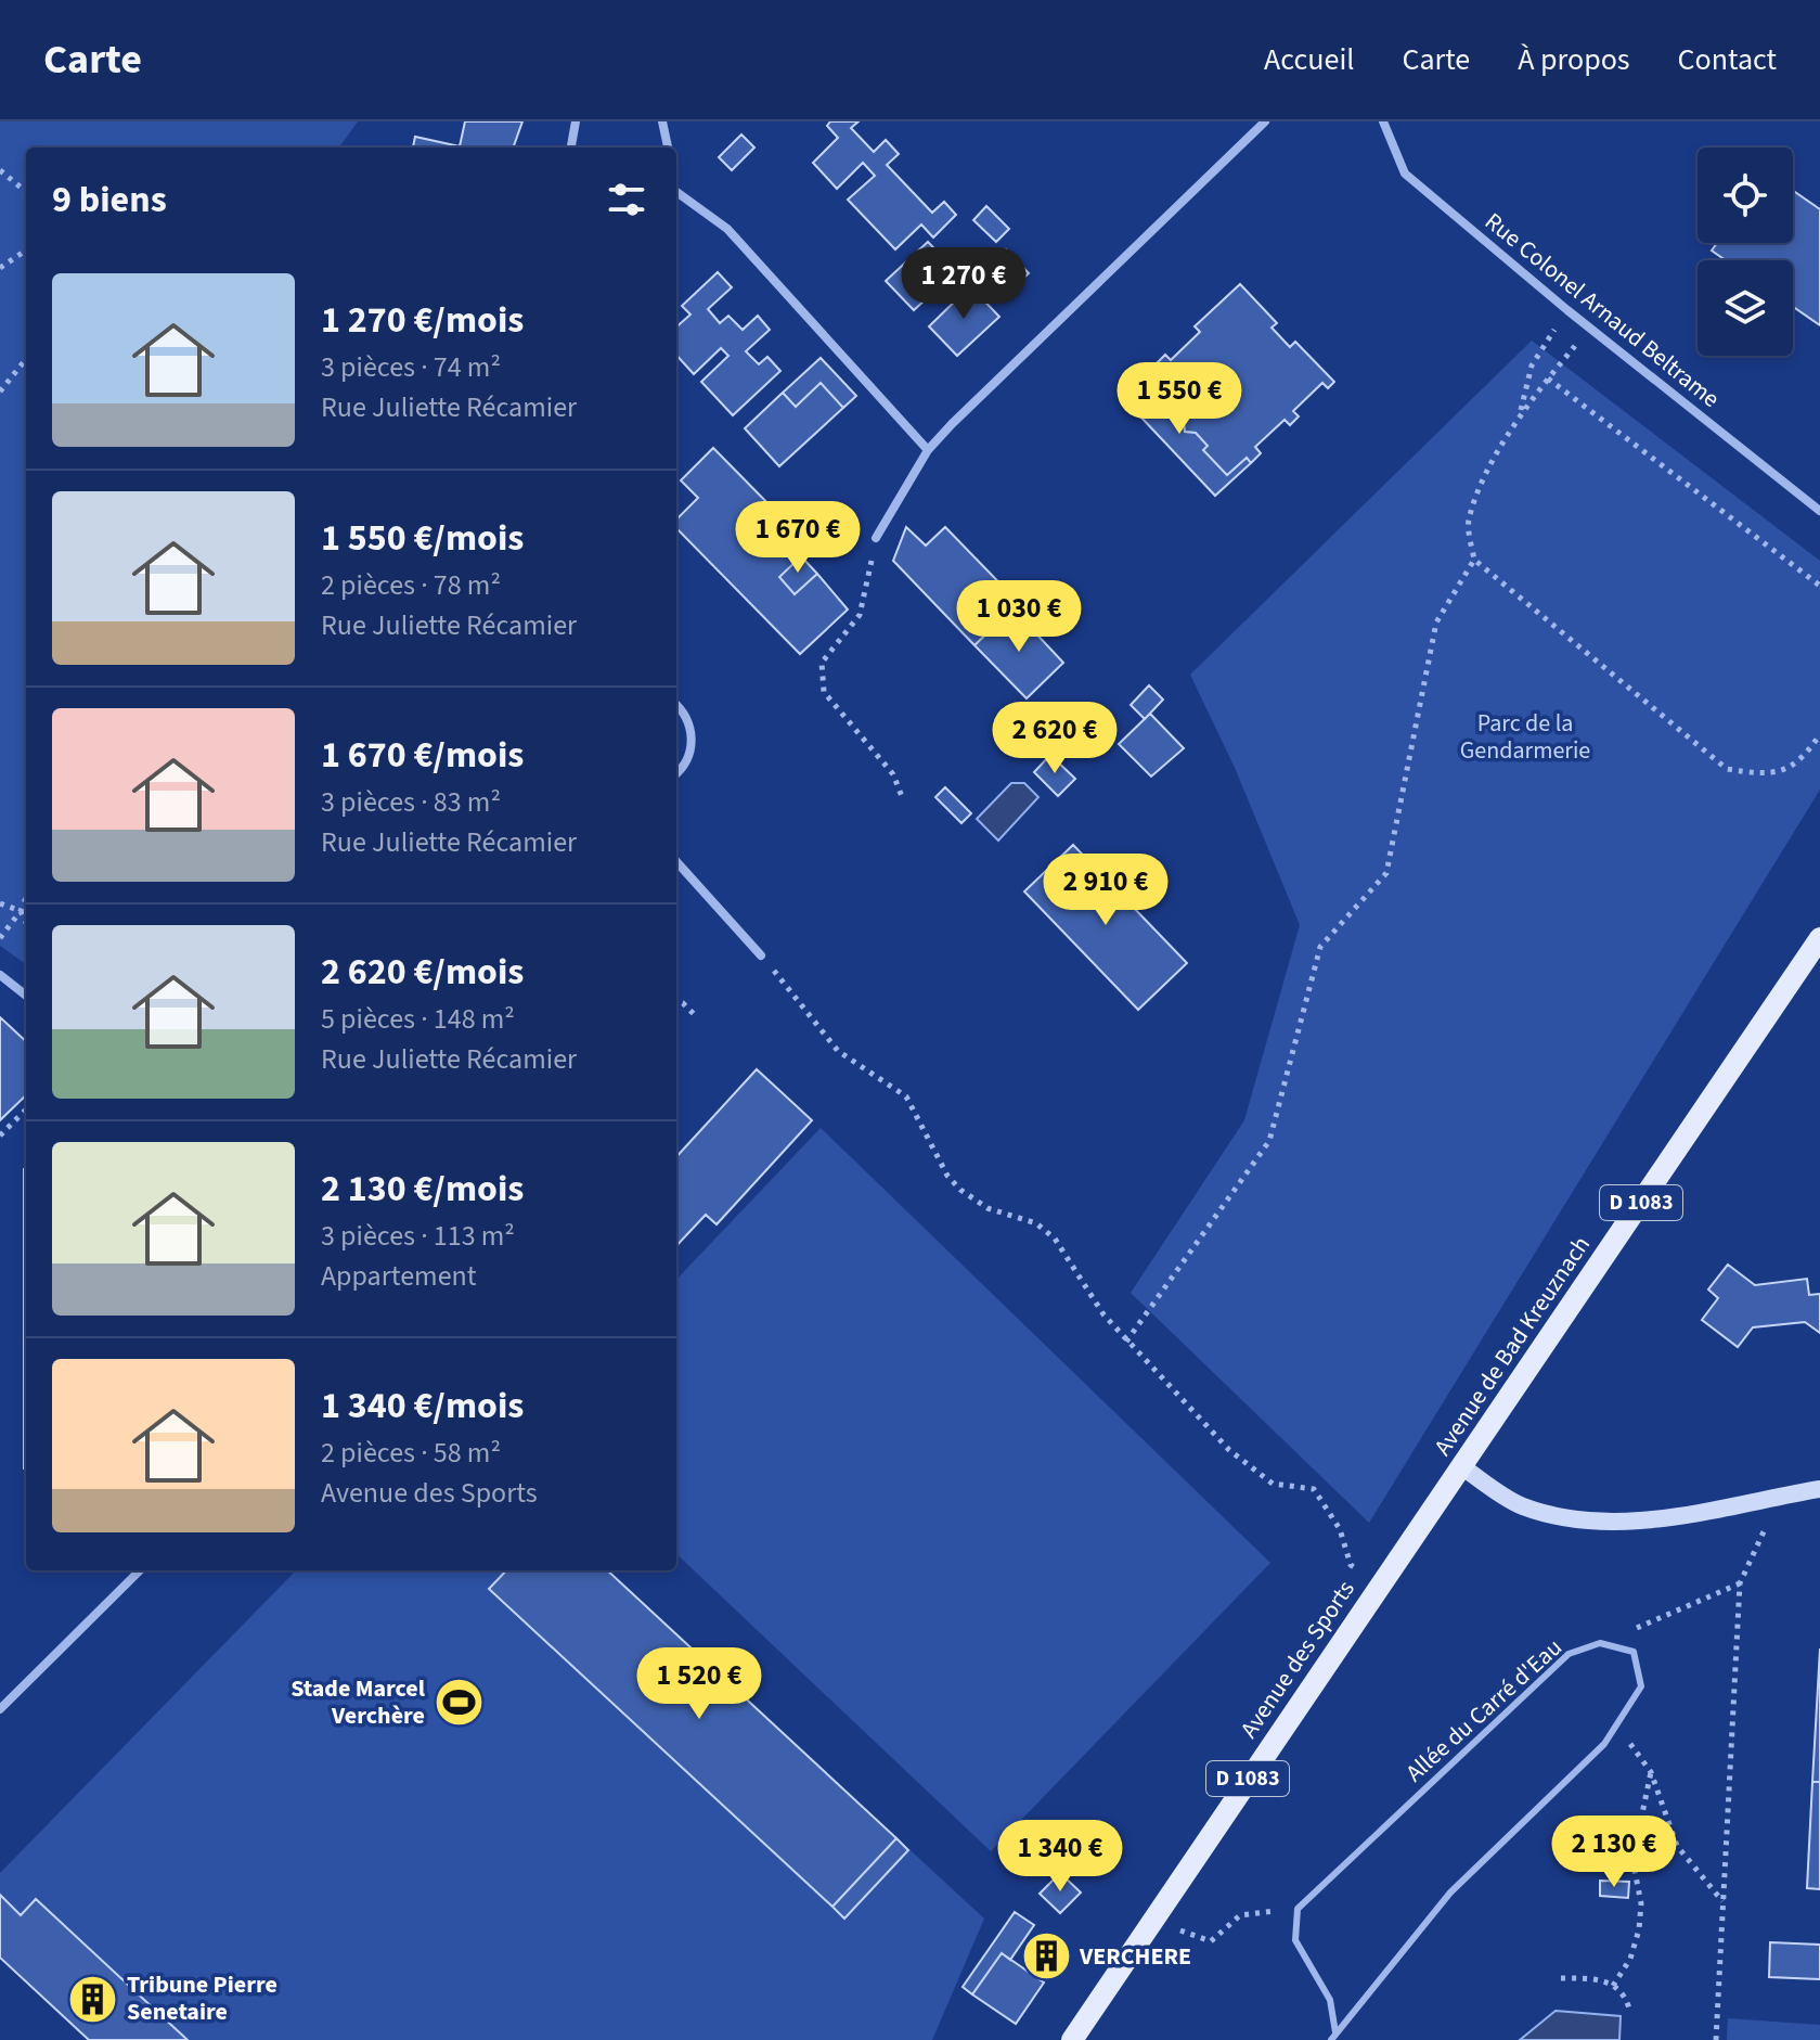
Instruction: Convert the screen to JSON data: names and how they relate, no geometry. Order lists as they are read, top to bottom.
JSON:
{
  "streets": {
    "main road": ["D 1083", "Avenue de Bad Kreuznach", "Avenue des Sports"],
    "street": ["Rue Colonel Arnaud Beltrame"],
    "lane": ["Allée du Carré d'Eau"]
  },
  "crossings": [
    ["Avenue de Bad Kreuznach", "Avenue des Sports"]
  ],
  "parks": ["Parc de la Gendarmerie"],
  "places": {
    "sports": ["Stade Marcel Verchère"],
    "building": ["VERCHERE", "Tribune Pierre Senetaire"]
  },
  "page": {
    "header": "Carte",
    "nav": [
      "Accueil",
      "Carte",
      "À propos",
      "Contact"
    ],
    "heading": "9 biens",
    "price": [
      "1 270 €",
      "1 550 €",
      "1 670 €",
      "1 030 €",
      "2 620 €",
      "2 910 €",
      "1 520 €",
      "2 130 €",
      "1 340 €"
    ],
    "list": [
      {
        "name": "1 270 €/mois",
        "note": "3 pièces · 74 m² · Rue Juliette Récamier"
      },
      {
        "name": "1 550 €/mois",
        "note": "2 pièces · 78 m² · Rue Juliette Récamier"
      },
      {
        "name": "1 670 €/mois",
        "note": "3 pièces · 83 m² · Rue Juliette Récamier"
      },
      {
        "name": "2 620 €/mois",
        "note": "5 pièces · 148 m² · Rue Juliette Récamier"
      },
      {
        "name": "2 130 €/mois",
        "note": "3 pièces · 113 m² · Appartement"
      },
      {
        "name": "1 340 €/mois",
        "note": "2 pièces · 58 m² · Avenue des Sports"
      }
    ]
  }
}
